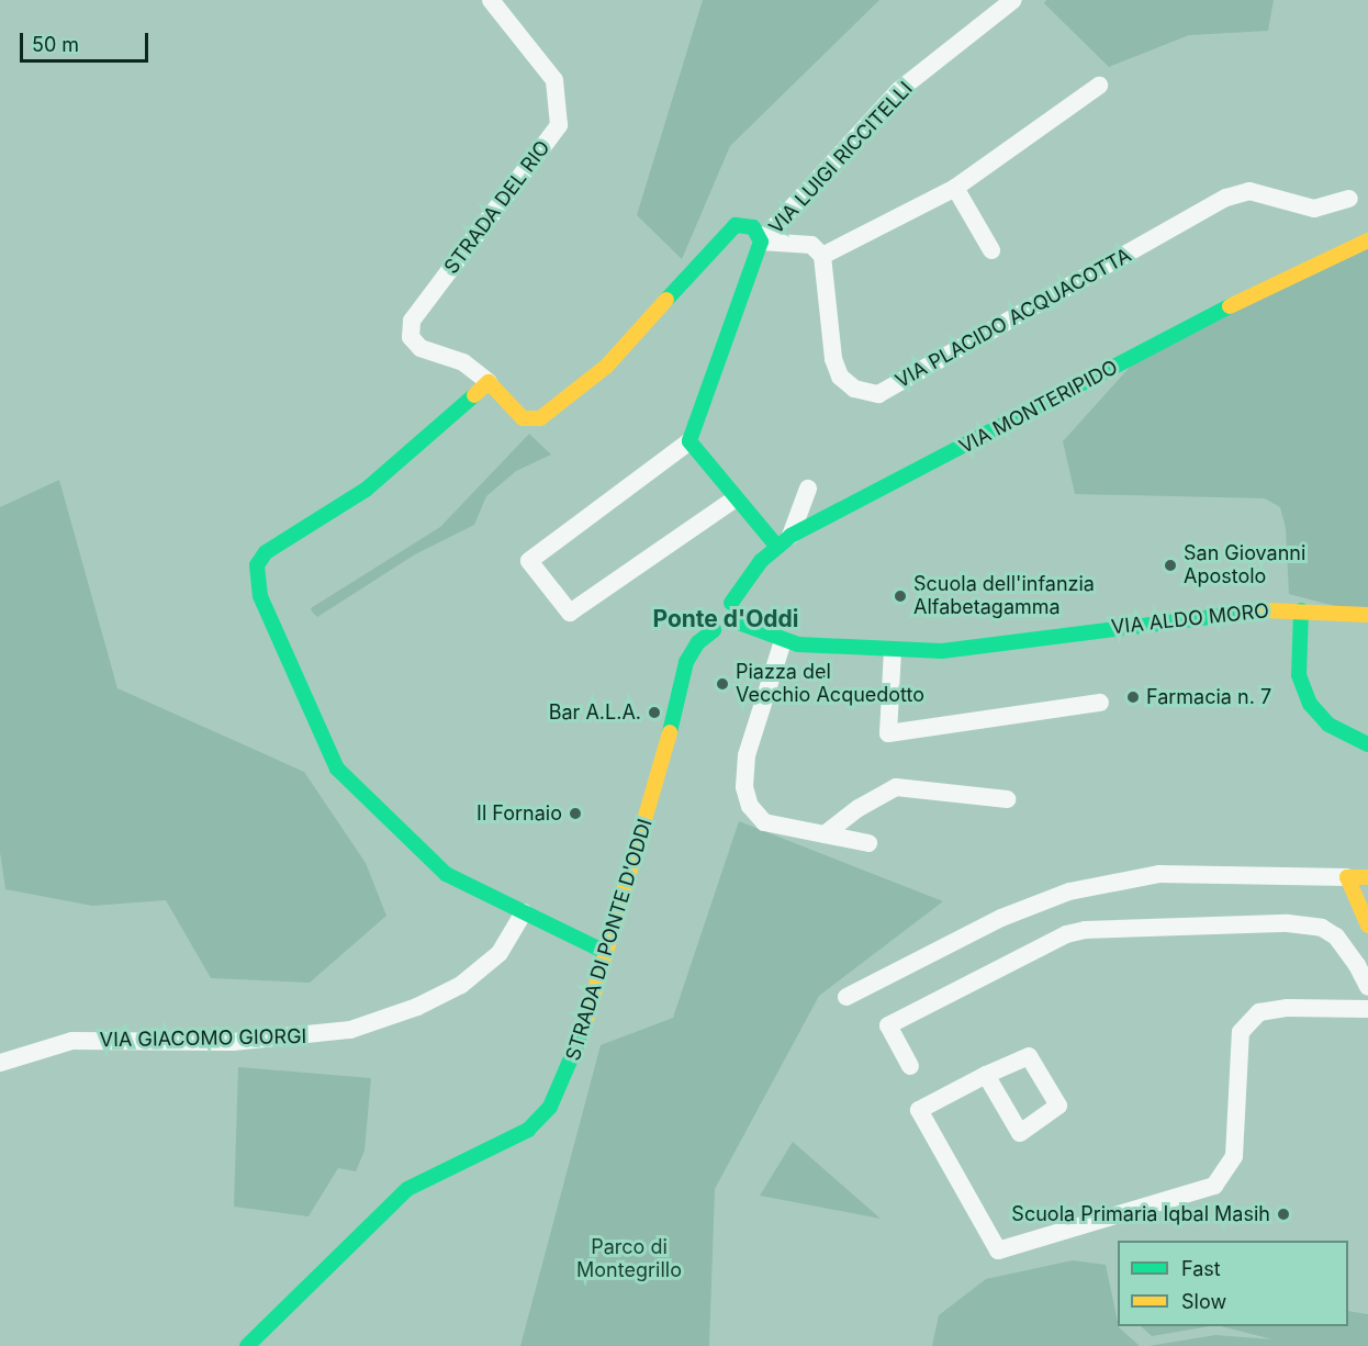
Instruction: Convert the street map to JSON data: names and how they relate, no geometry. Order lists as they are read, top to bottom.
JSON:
{
  "streets": {
    "street": [
      "VIA LUIGI RICCITELLI",
      "STRADA DEL RIO",
      "VIA PLACIDO ACQUACOTTA",
      "VIA MONTERIPIDO",
      "VIA ALDO MORO",
      "STRADA DI PONTE D'ODDI",
      "VIA GIACOMO GIORGI"
    ]
  },
  "crossings": [
    ["VIA MONTERIPIDO", "VIA ALDO MORO"],
    ["VIA MONTERIPIDO", "STRADA DI PONTE D'ODDI"],
    ["VIA ALDO MORO", "STRADA DI PONTE D'ODDI"]
  ],
  "districts": ["Ponte d'Oddi"],
  "parks": ["Parco di Montegrillo"],
  "places": [
    "San Giovanni Apostolo",
    "Scuola dell'infanzia Alfabetagamma",
    "Piazza del Vecchio Acquedotto",
    "Farmacia n. 7",
    "Bar A.L.A.",
    "Il Fornaio",
    "Scuola Primaria Iqbal Masih"
  ],
  "legend": ["Fast", "Slow"],
  "scale_bar": "50 m"
}
